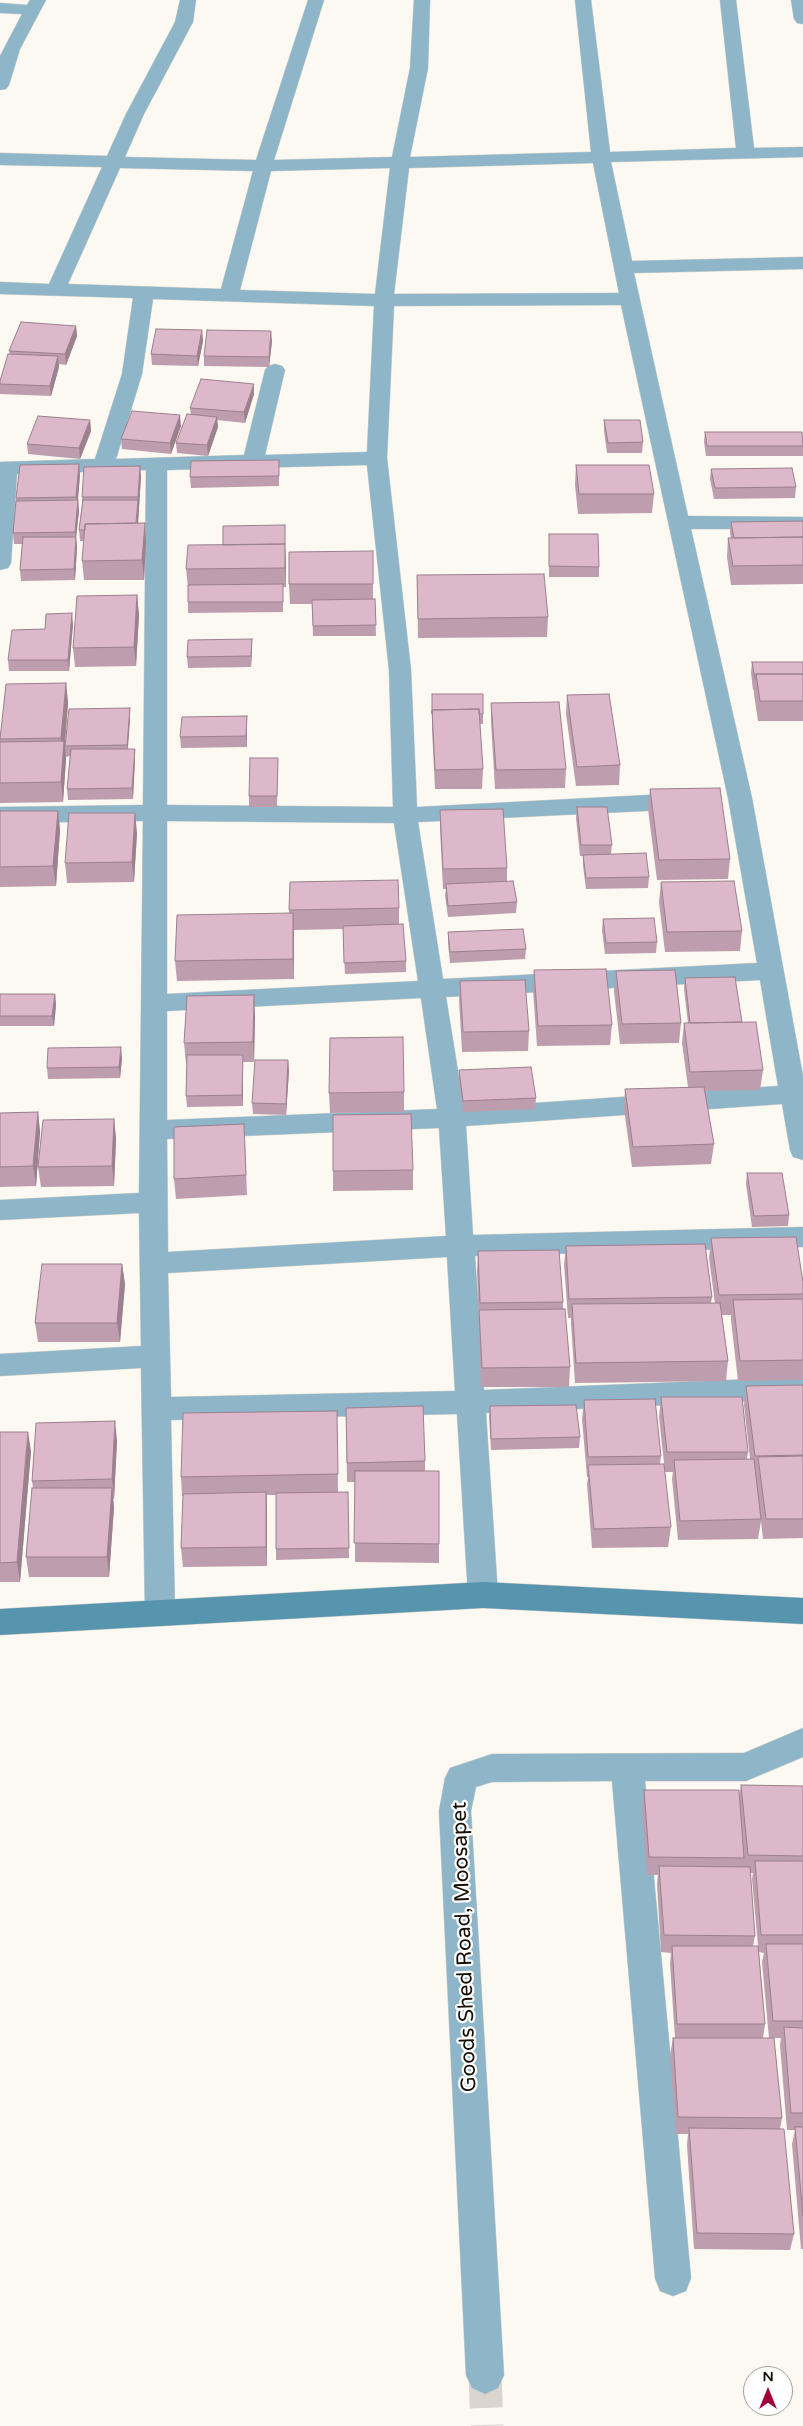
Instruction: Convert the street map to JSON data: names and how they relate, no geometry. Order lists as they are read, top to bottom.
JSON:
{
  "streets": {
    "street": ["Goods Shed Road, Moosapet"]
  },
  "north": "top"
}
